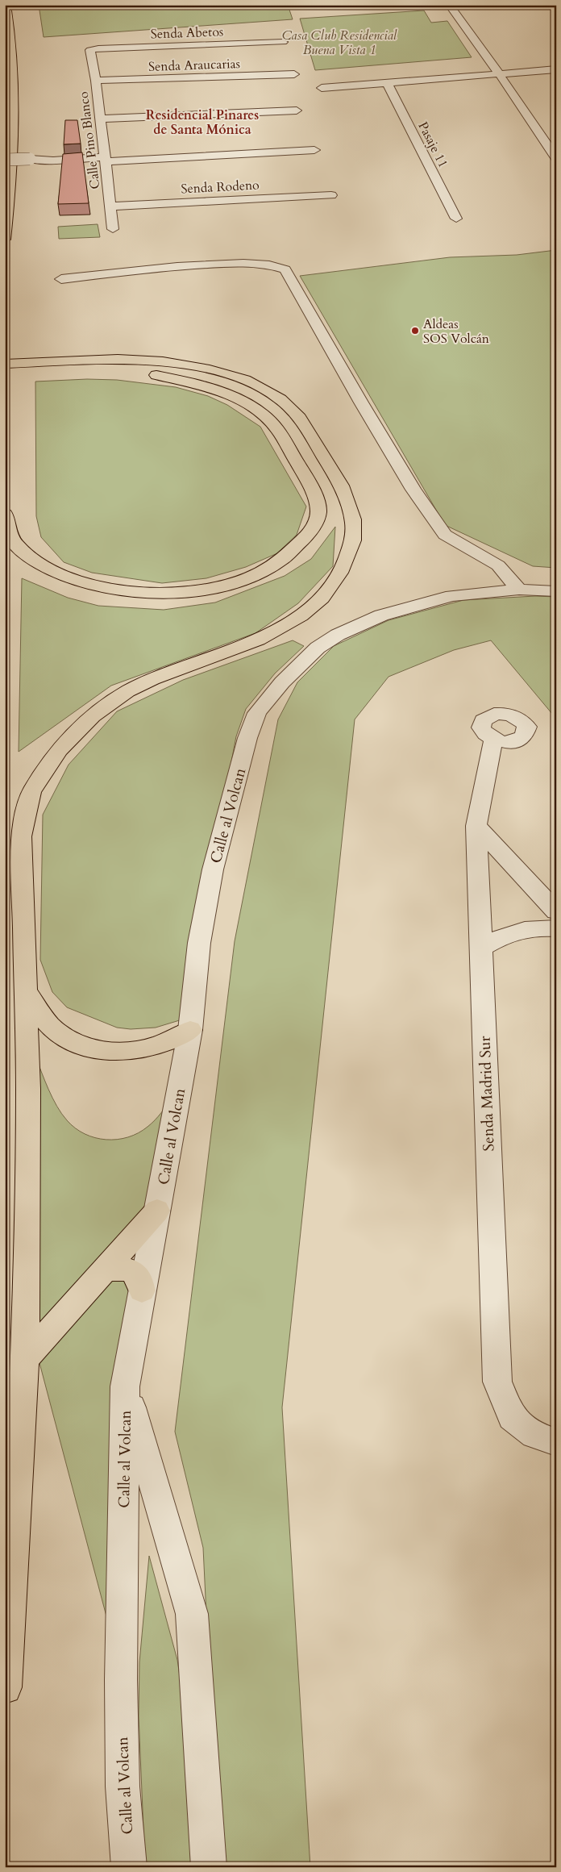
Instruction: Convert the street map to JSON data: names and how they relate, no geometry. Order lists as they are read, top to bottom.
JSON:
{
  "streets": {
    "street": [
      "Senda Abetos",
      "Senda Araucarias",
      "Calle Pino Blanco",
      "Pasaje 11",
      "Senda Rodeno",
      "Calle al Volcan",
      "Senda Madrid Sur"
    ]
  },
  "crossings": [
    ["Senda Abetos", "Calle Pino Blanco"],
    ["Senda Araucarias", "Calle Pino Blanco"],
    ["Calle Pino Blanco", "Senda Rodeno"]
  ],
  "districts": ["Residencial Pinares de Santa Mónica"],
  "parks": ["Casa Club Residencial Buena Vista 1"],
  "places": ["Aldeas SOS Volcán"]
}
